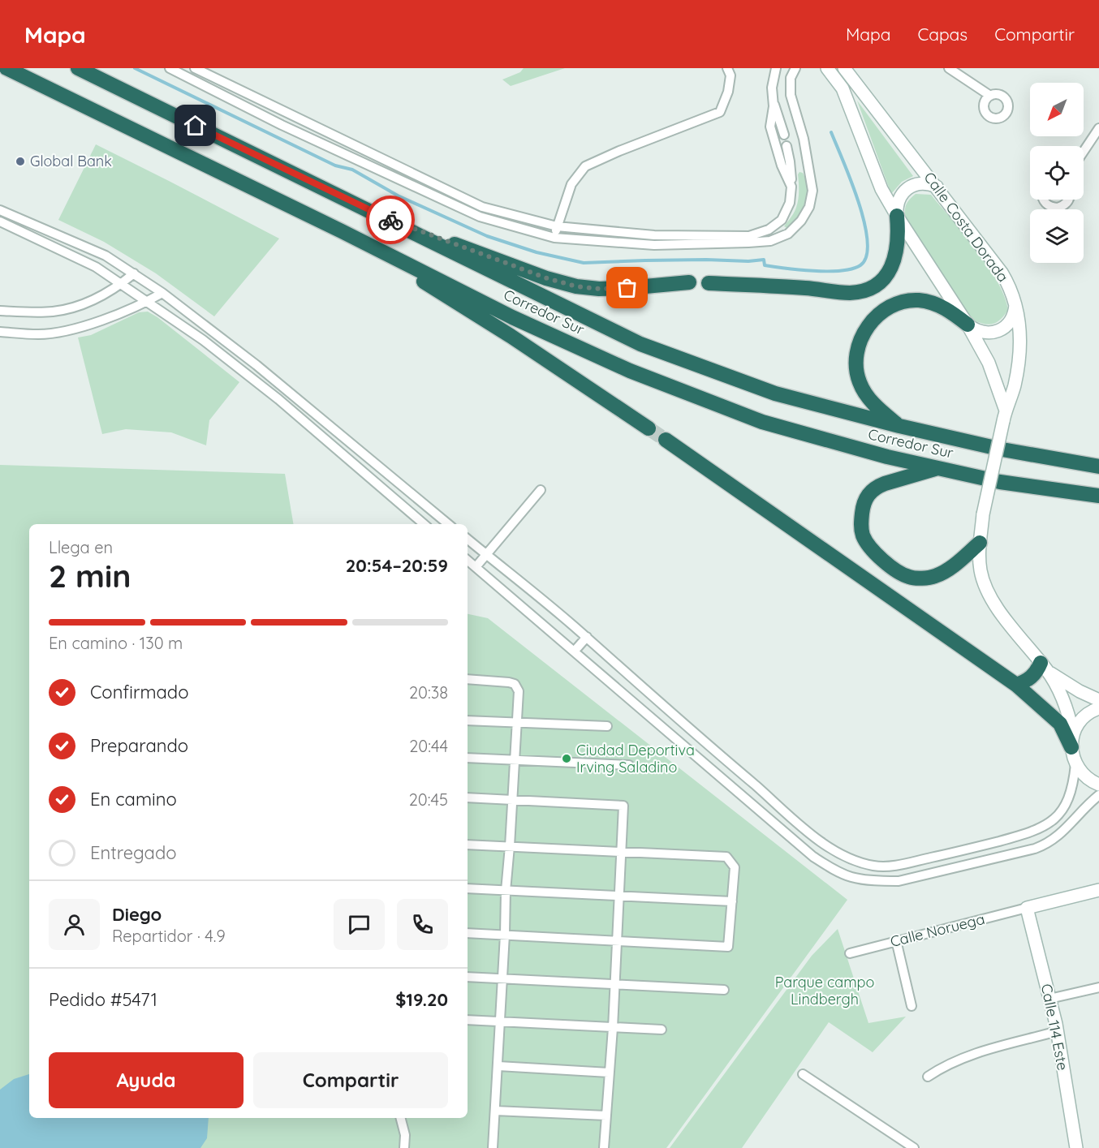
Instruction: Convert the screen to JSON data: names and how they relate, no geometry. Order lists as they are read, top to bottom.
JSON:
{
  "streets": {
    "highway": ["Corredor Sur"],
    "main road": ["Calle Costa Dorada", "Calle 114 Este"],
    "street": ["Calle Noruega"]
  },
  "crossings": [
    ["Calle Noruega", "Calle 114 Este"]
  ],
  "parks": ["Parque campo Lindbergh"],
  "places": ["Global Bank", "Ciudad Deportiva Irving Saladino"],
  "north": "bottom left",
  "page": {
    "header": "Mapa",
    "nav": ["Mapa", "Capas", "Compartir"],
    "heading": ["2 min", "Llega en", "20:54–20:59"],
    "panel": [
      "Diego",
      "Repartidor · 4.9",
      "Pedido #5471",
      "$19.20"
    ],
    "bar": "En camino · 130 m",
    "list": [
      ["Confirmado", "20:38"],
      ["Preparando", "20:44"],
      ["En camino", "20:45"],
      "Entregado"
    ],
    "buttons": ["Ayuda", "Compartir"]
  }
}
